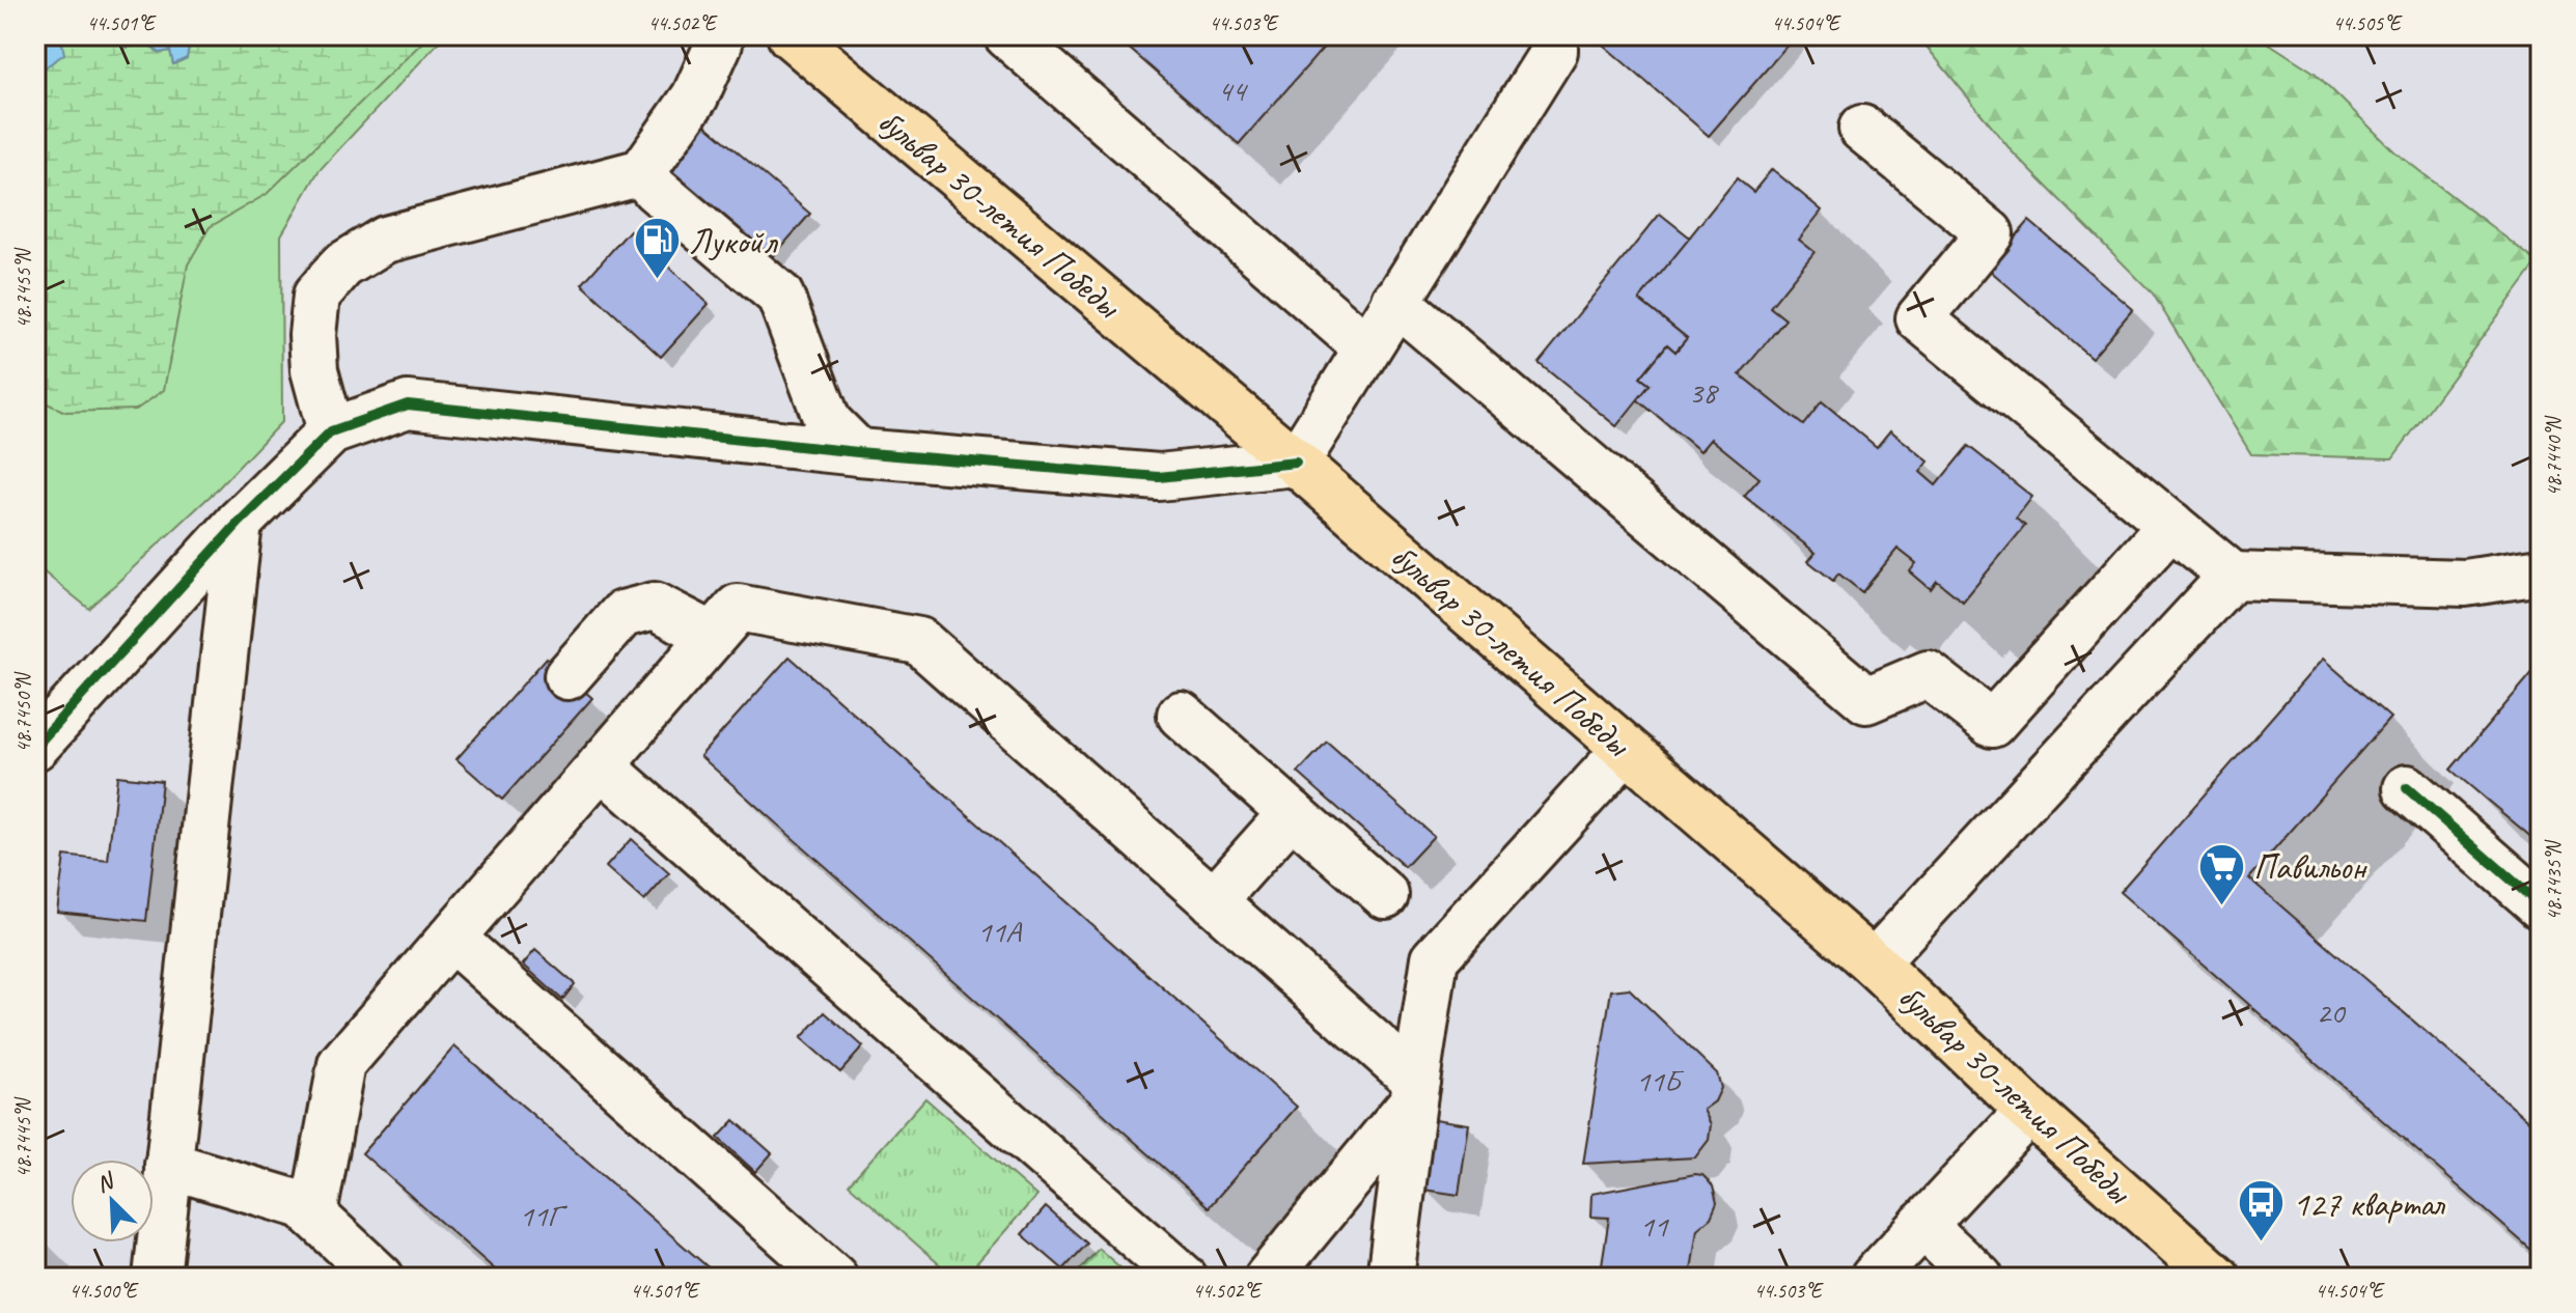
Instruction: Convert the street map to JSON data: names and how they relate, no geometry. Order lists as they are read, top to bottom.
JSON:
{
  "streets": {
    "main road": ["бульвар 30-летия Победы"]
  },
  "places": {
    "fuel station": ["Лукойл"],
    "supermarket": ["Павильон"],
    "bus stop": ["127 квартал"]
  },
  "house_numbers": [
    "44",
    "38",
    "11А",
    "20",
    "11Б",
    "11Г",
    "11"
  ],
  "north": "top left",
  "coordinates": [
    "44.501°E",
    "44.502°E",
    "44.503°E",
    "44.504°E",
    "44.505°E",
    "48.7455°N",
    "48.7440°N",
    "48.7450°N",
    "48.7435°N",
    "48.7445°N",
    "44.500°E"
  ]
}
